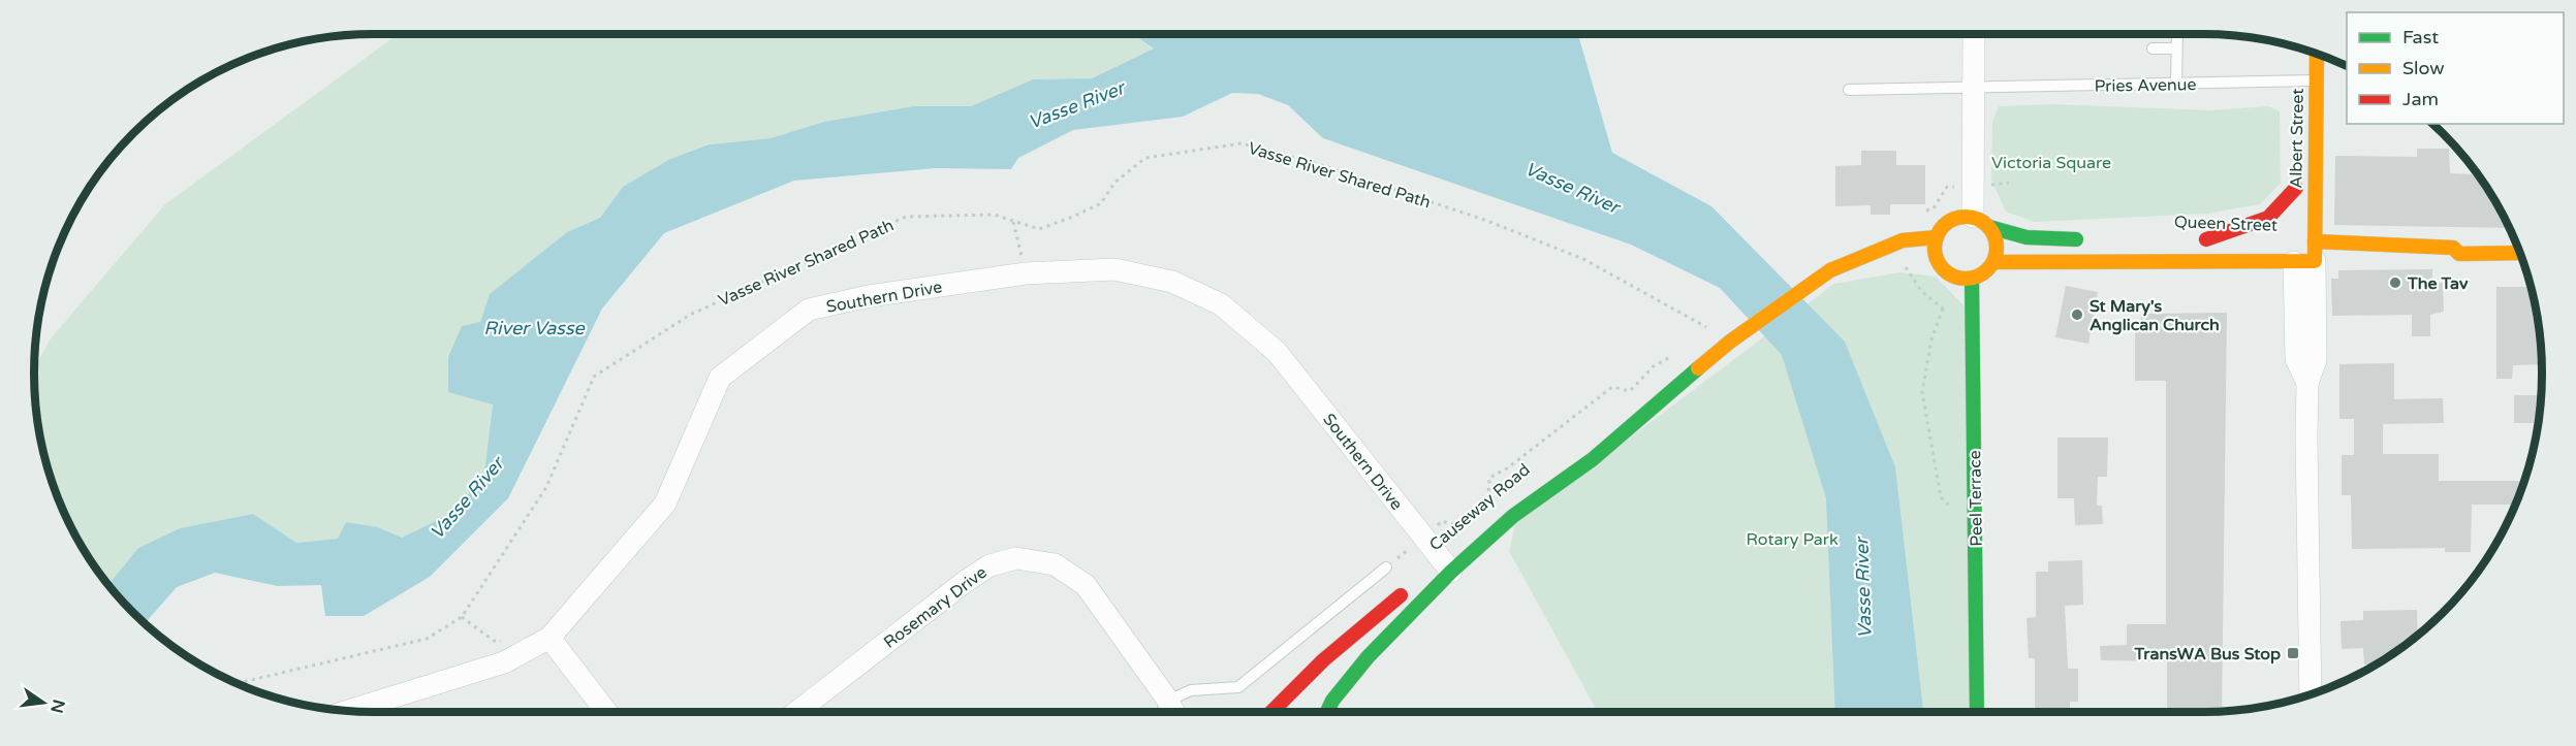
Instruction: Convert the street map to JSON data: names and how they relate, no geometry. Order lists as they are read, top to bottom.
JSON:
{
  "streets": {
    "main road": [
      "Albert Street",
      "Queen Street",
      "Peel Terrace",
      "Causeway Road"
    ],
    "street": ["Southern Drive", "Rosemary Drive"],
    "lane": ["Pries Avenue"],
    "path": ["Vasse River Shared Path"]
  },
  "crossings": [
    ["Pries Avenue", "Albert Street"],
    ["Albert Street", "Queen Street"],
    ["Southern Drive", "Causeway Road"],
    ["Peel Terrace", "Causeway Road"]
  ],
  "water": ["Vasse River", "River Vasse"],
  "parks": ["Victoria Square", "Rotary Park"],
  "places": {
    "other": ["The Tav", "St Mary's Anglican Church"],
    "transit": ["TransWA Bus Stop"]
  },
  "legend": ["Fast", "Slow", "Jam"],
  "north": "right"
}
